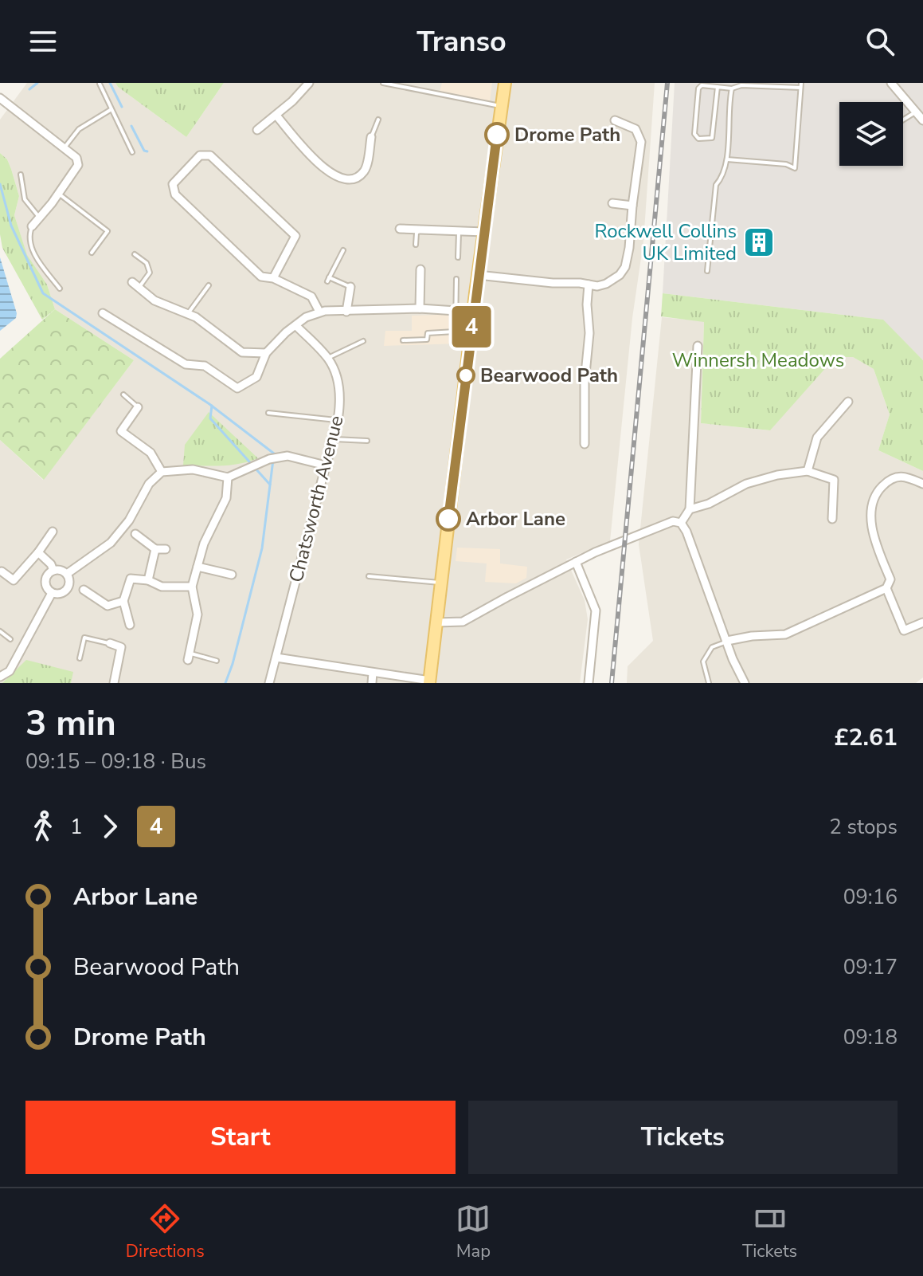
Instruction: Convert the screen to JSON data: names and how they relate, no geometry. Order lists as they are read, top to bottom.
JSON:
{
  "streets": {
    "street": ["Chatsworth Avenue"]
  },
  "parks": ["Winnersh Meadows"],
  "places": {
    "other": ["Drome Path", "Bearwood Path", "Arbor Lane"],
    "building": ["Rockwell Collins UK Limited"]
  },
  "lines": ["bus line 4"],
  "page": {
    "header": "Transo",
    "on_map": "4",
    "heading": ["3 min", "09:15 – 09:18 · Bus", "£2.61"],
    "legs": ["1", "4", "2 stops"],
    "list": [
      {
        "name": "Arbor Lane",
        "value": "09:16"
      },
      {
        "name": "Bearwood Path",
        "value": "09:17"
      },
      {
        "name": "Drome Path",
        "value": "09:18"
      }
    ],
    "buttons": ["Start", "Tickets"],
    "tabs": ["Directions", "Map", "Tickets"]
  }
}
